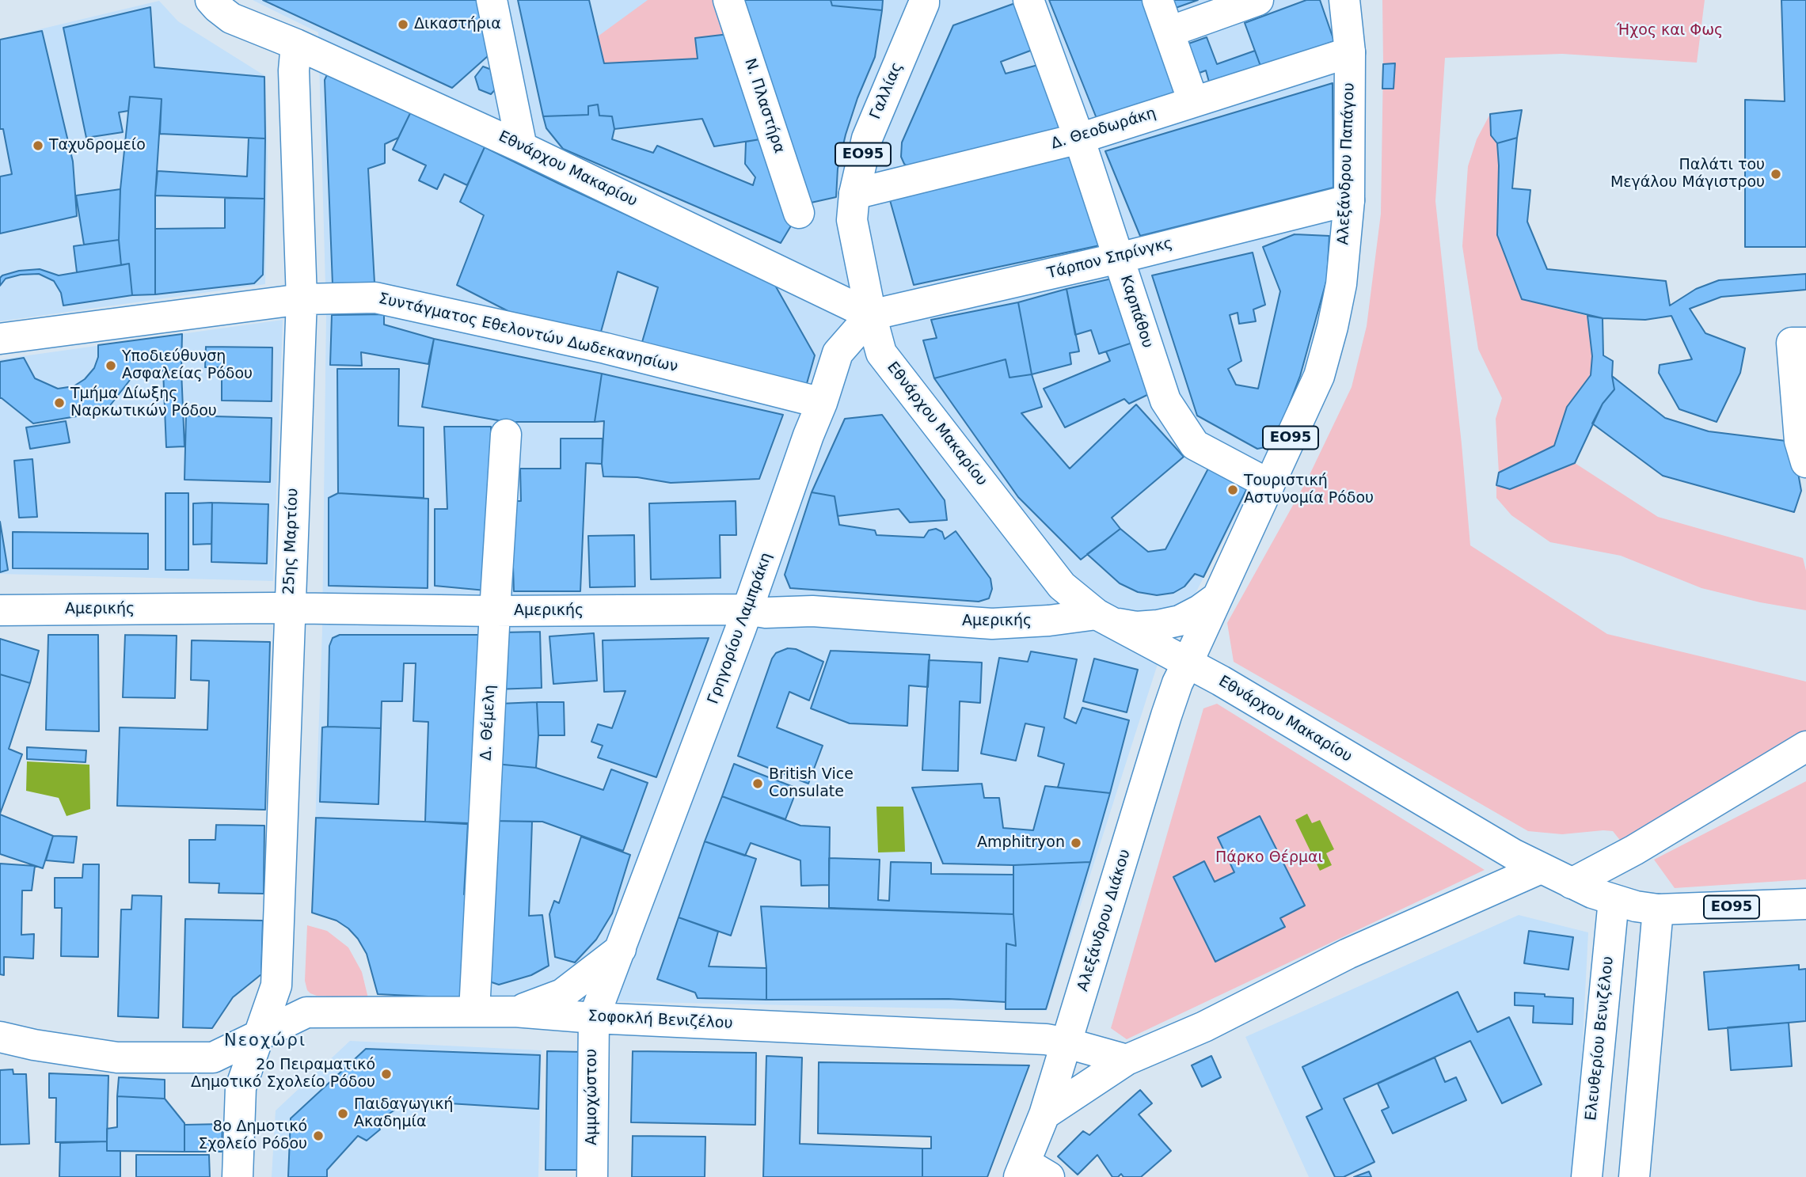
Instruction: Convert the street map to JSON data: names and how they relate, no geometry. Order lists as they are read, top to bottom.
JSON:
{
  "streets": {
    "street": [
      "Γαλλίας",
      "Ν. Πλαστήρα",
      "Δ. Θεοδωράκη",
      "ΕΟ95",
      "Αλεξάνδρου Παπάγου",
      "Εθνάρχου Μακαρίου",
      "Τάρπον Σπρίνγκς",
      "Καρπάθου",
      "Συντάγματος Εθελοντών Δωδεκανησίων",
      "25ης Μαρτίου",
      "Αμερικής",
      "Γρηγορίου Λαμπράκη",
      "Δ. Θέμελη",
      "Αλεξάνδρου Διάκου",
      "Σοφοκλή Βενιζέλου",
      "Ελευθερίου Βενιζέλου",
      "Αμμοχώστου"
    ]
  },
  "crossings": [
    ["Γαλλίας", "Δ. Θεοδωράκη"],
    ["Γαλλίας", "Εθνάρχου Μακαρίου"],
    ["Γαλλίας", "Τάρπον Σπρίνγκς"],
    ["Γαλλίας", "Γρηγορίου Λαμπράκη"],
    ["Δ. Θεοδωράκη", "Αλεξάνδρου Παπάγου"],
    ["Δ. Θεοδωράκη", "Καρπάθου"],
    ["ΕΟ95", "Εθνάρχου Μακαρίου"],
    ["ΕΟ95", "Ελευθερίου Βενιζέλου"],
    ["Αλεξάνδρου Παπάγου", "Εθνάρχου Μακαρίου"],
    ["Αλεξάνδρου Παπάγου", "Τάρπον Σπρίνγκς"],
    ["Αλεξάνδρου Παπάγου", "Καρπάθου"],
    ["Αλεξάνδρου Παπάγου", "Αμερικής"],
    ["Αλεξάνδρου Παπάγου", "Αλεξάνδρου Διάκου"],
    ["Εθνάρχου Μακαρίου", "Τάρπον Σπρίνγκς"],
    ["Εθνάρχου Μακαρίου", "25ης Μαρτίου"],
    ["Εθνάρχου Μακαρίου", "Αμερικής"],
    ["Εθνάρχου Μακαρίου", "Γρηγορίου Λαμπράκη"],
    ["Εθνάρχου Μακαρίου", "Αλεξάνδρου Διάκου"],
    ["Τάρπον Σπρίνγκς", "Καρπάθου"],
    ["Τάρπον Σπρίνγκς", "Γρηγορίου Λαμπράκη"],
    ["Συντάγματος Εθελοντών Δωδεκανησίων", "25ης Μαρτίου"],
    ["Συντάγματος Εθελοντών Δωδεκανησίων", "Γρηγορίου Λαμπράκη"],
    ["25ης Μαρτίου", "Αμερικής"],
    ["25ης Μαρτίου", "Σοφοκλή Βενιζέλου"],
    ["Αμερικής", "Γρηγορίου Λαμπράκη"],
    ["Αμερικής", "Δ. Θέμελη"],
    ["Γρηγορίου Λαμπράκη", "Σοφοκλή Βενιζέλου"],
    ["Γρηγορίου Λαμπράκη", "Αμμοχώστου"],
    ["Δ. Θέμελη", "Σοφοκλή Βενιζέλου"],
    ["Αλεξάνδρου Διάκου", "Σοφοκλή Βενιζέλου"],
    ["Σοφοκλή Βενιζέλου", "Αμμοχώστου"]
  ],
  "districts": ["Νεοχώρι"],
  "parks": ["Ήχος και Φως", "Πάρκο Θέρμαι"],
  "places": [
    "Δικαστήρια",
    "Ταχυδρομείο",
    "Παλάτι του Μεγάλου Μάγιστρου",
    "Υποδιεύθυνση Ασφαλείας Ρόδου",
    "Τμήμα Δίωξης Ναρκωτικών Ρόδου",
    "Τουριστική Αστυνομία Ρόδου",
    "British Vice Consulate",
    "Amphitryon",
    "2ο Πειραματικό Δημοτικό Σχολείο Ρόδου",
    "Παιδαγωγική Ακαδημία",
    "8ο Δημοτικό Σχολείο Ρόδου"
  ]
}
